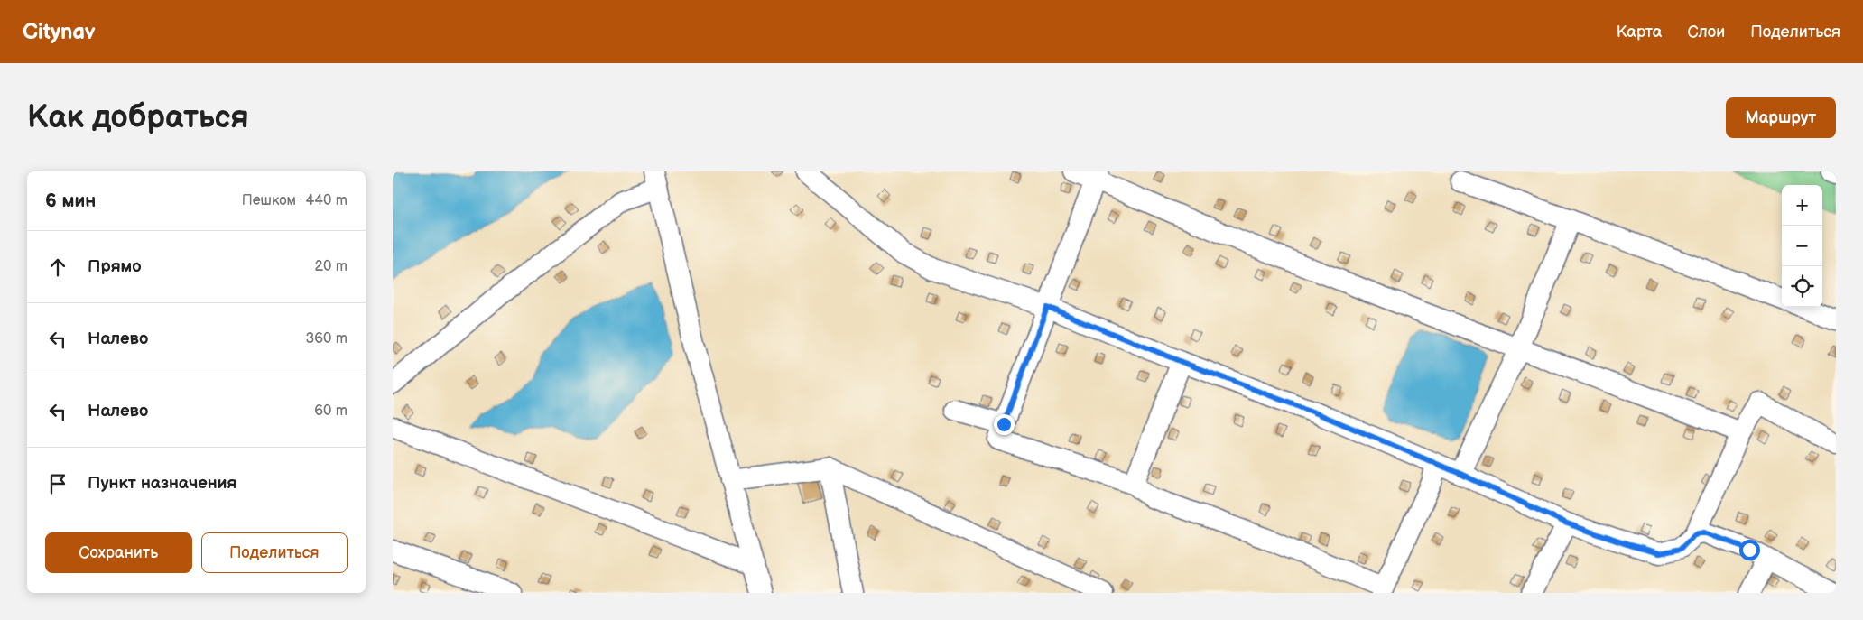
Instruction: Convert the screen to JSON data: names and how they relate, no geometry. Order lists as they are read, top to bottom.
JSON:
{
  "page": {
    "header": "Citynav",
    "nav": ["Карта", "Слои", "Поделиться"],
    "buttons": [
      "Маршрут",
      ["Сохранить", "Поделиться"]
    ],
    "title": "Как добраться",
    "heading": ["6 мин", "Пешком · 440 m"],
    "map_buttons": ["+", "−"],
    "list": [
      ["Прямо", "20 m"],
      ["Налево", "360 m"],
      ["Налево", "60 m"],
      "Пункт назначения"
    ]
  }
}
